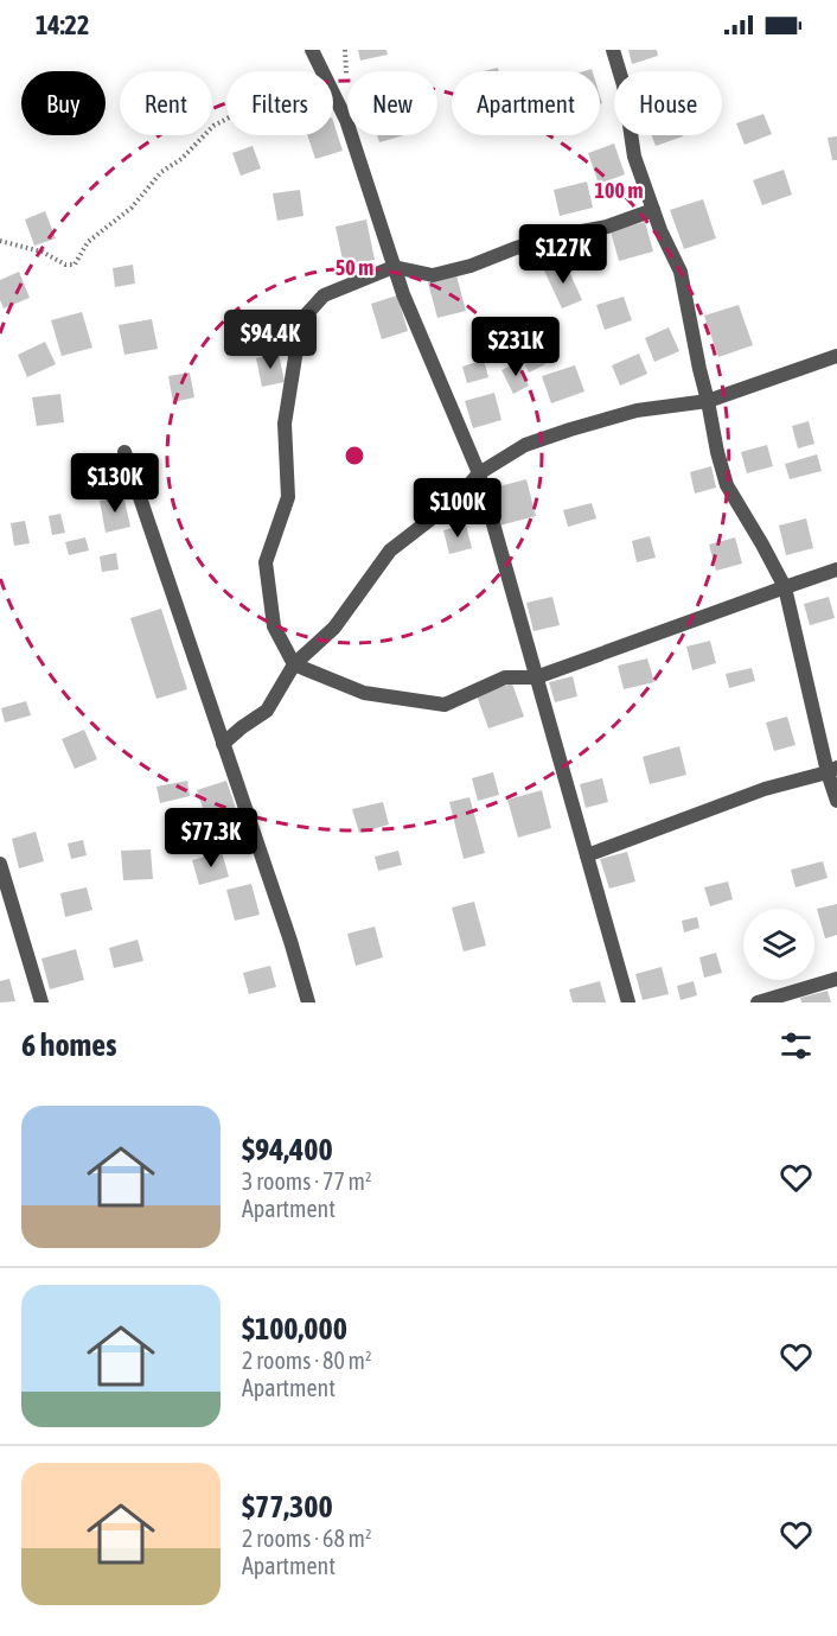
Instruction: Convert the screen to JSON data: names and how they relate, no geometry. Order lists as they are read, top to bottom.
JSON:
{
  "page": {
    "status": "14:22",
    "chip": [
      "Buy",
      "Rent",
      "Filters",
      "New",
      "Apartment",
      "House"
    ],
    "price": [
      "$127K",
      "$94.4K",
      "$231K",
      "$130K",
      "$100K",
      "$77.3K"
    ],
    "heading": "6 homes",
    "list": [
      {
        "name": "$94,400",
        "note": "3 rooms · 77 m² · Apartment"
      },
      {
        "name": "$100,000",
        "note": "2 rooms · 80 m² · Apartment"
      },
      {
        "name": "$77,300",
        "note": "2 rooms · 68 m² · Apartment"
      }
    ]
  },
  "rings": ["100 m", "50 m"]
}
